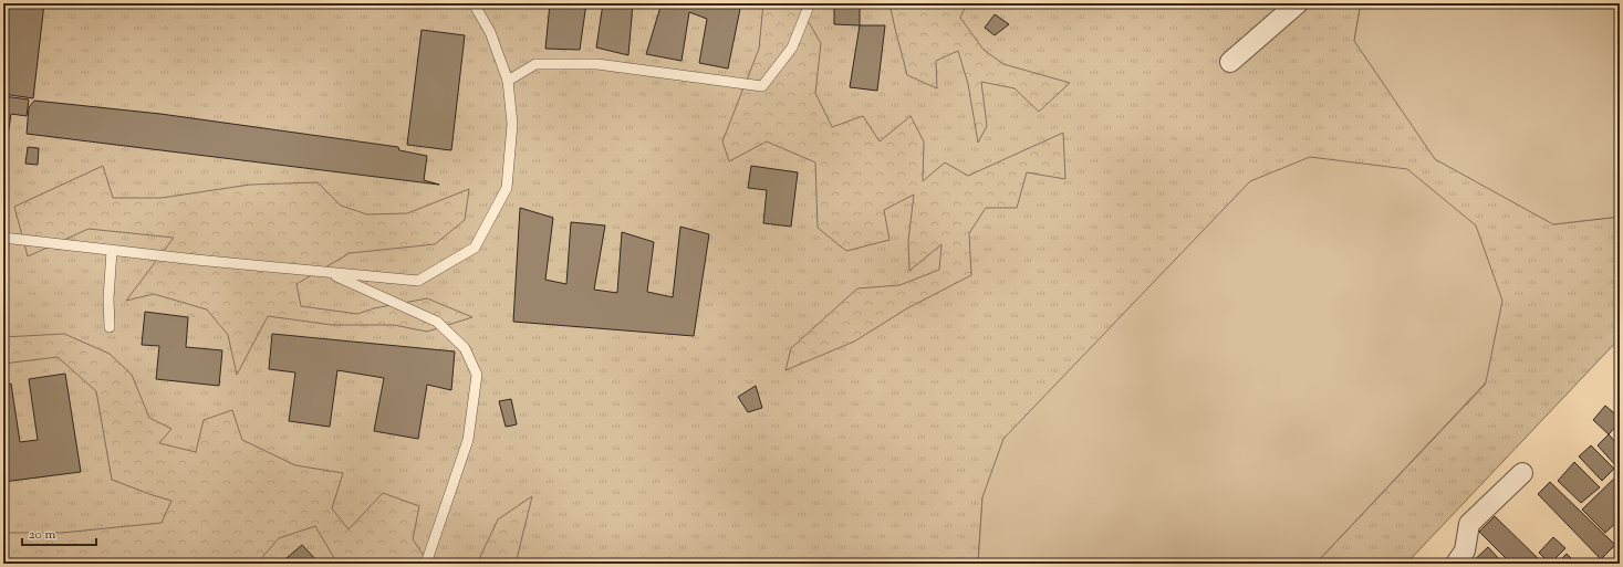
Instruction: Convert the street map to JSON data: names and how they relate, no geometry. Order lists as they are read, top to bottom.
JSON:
{
  "scale_bar": "20 m"
}
